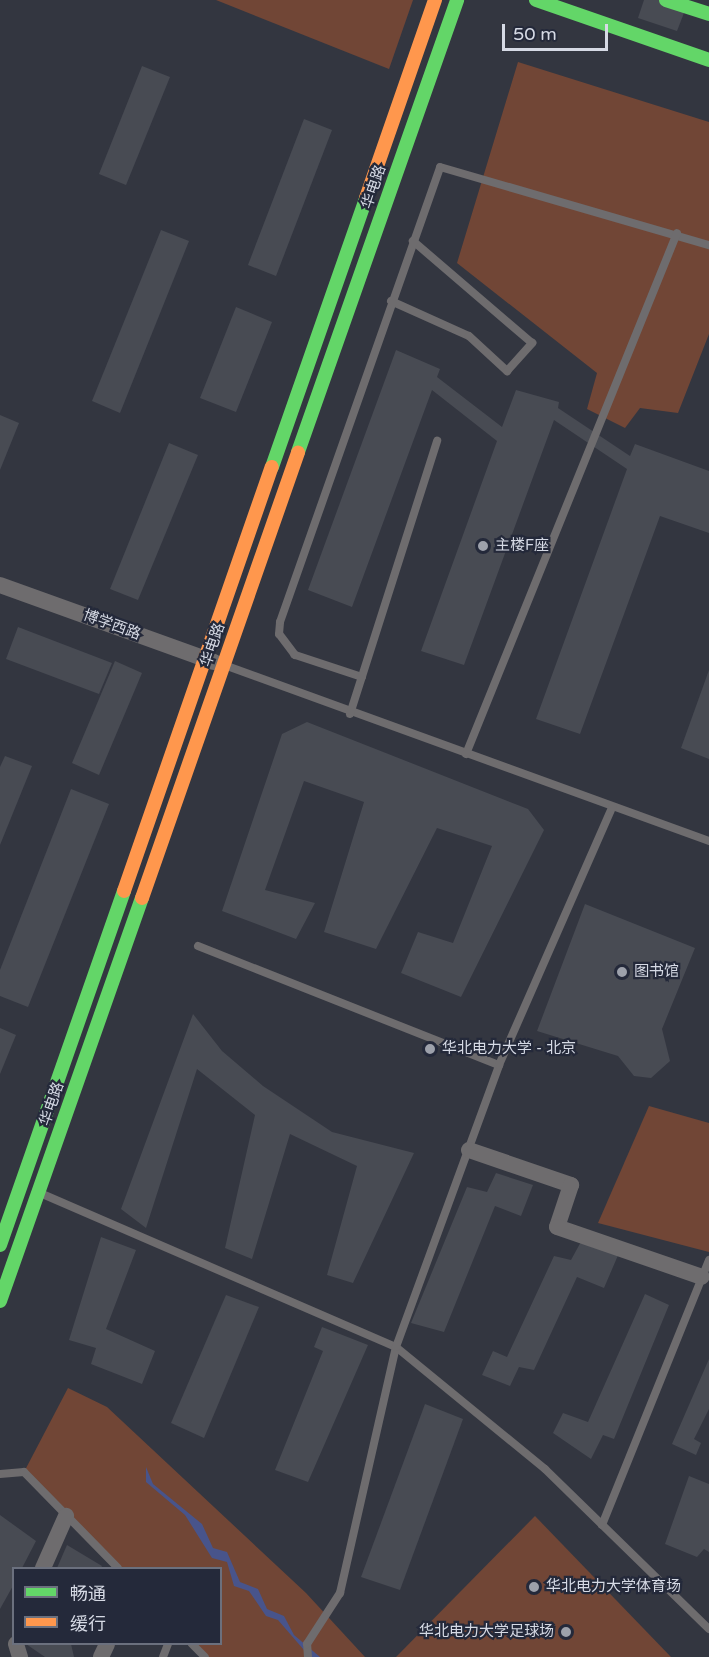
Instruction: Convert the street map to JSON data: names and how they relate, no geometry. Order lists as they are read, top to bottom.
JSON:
{
  "streets": {
    "main road": ["华电路"],
    "street": ["博学西路"]
  },
  "crossings": [
    ["华电路", "博学西路"]
  ],
  "places": [
    "主楼F座",
    "图书馆",
    "华北电力大学 - 北京",
    "华北电力大学体育场",
    "华北电力大学足球场"
  ],
  "legend": ["畅通", "缓行"],
  "scale_bar": "50 m"
}
